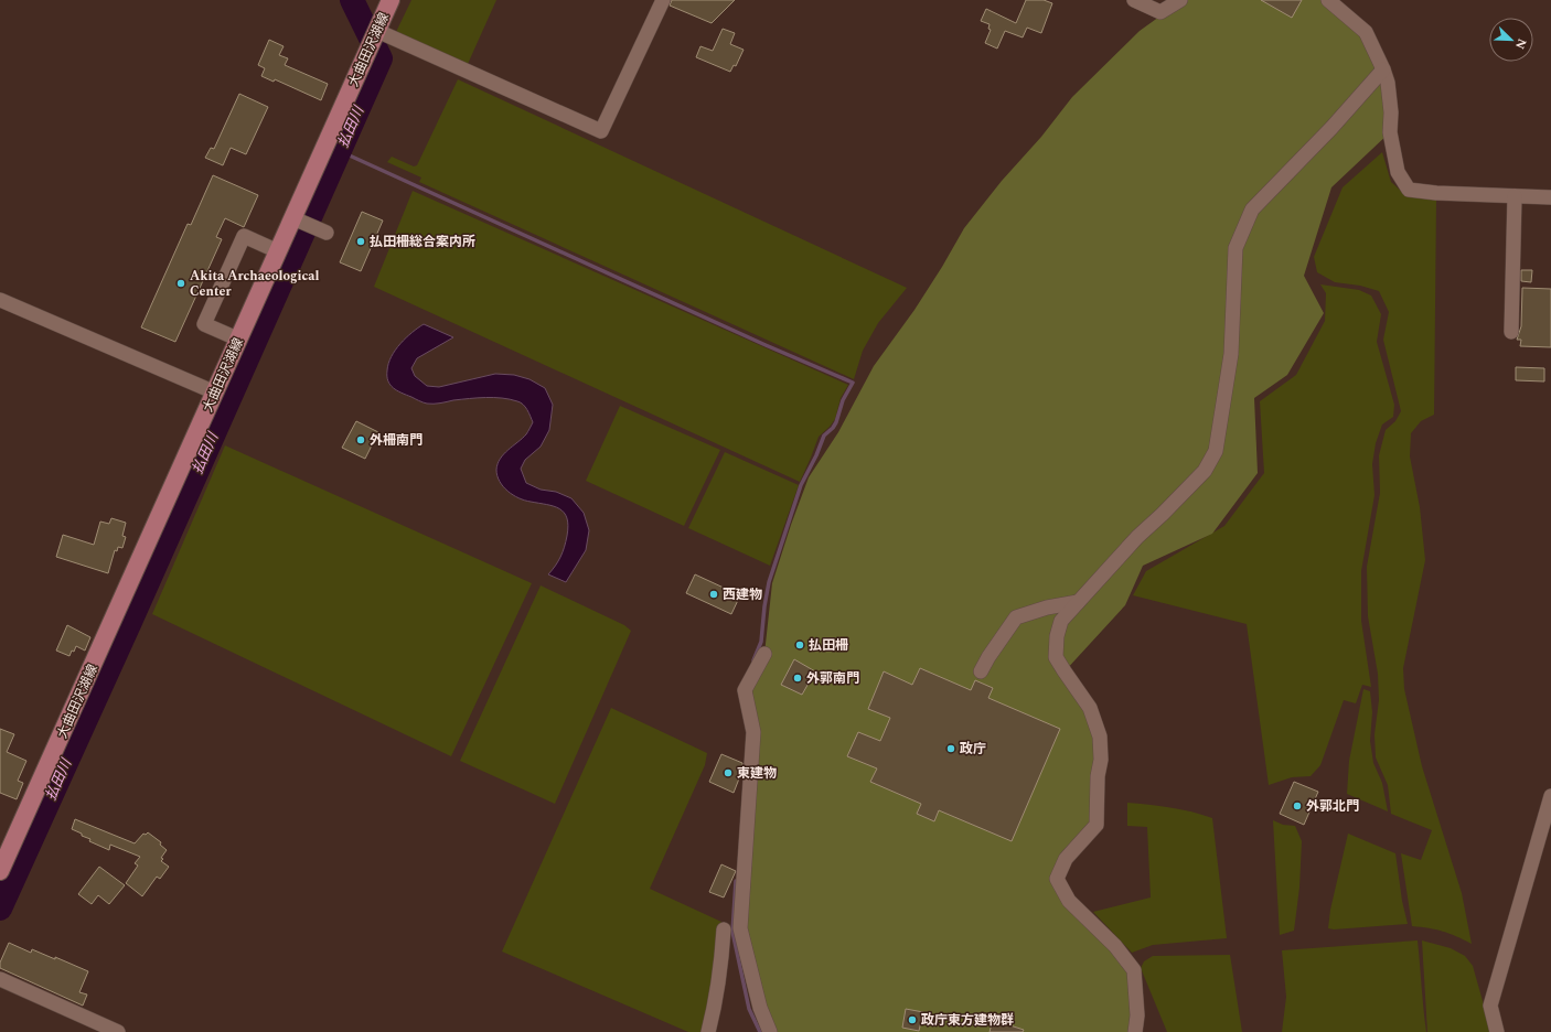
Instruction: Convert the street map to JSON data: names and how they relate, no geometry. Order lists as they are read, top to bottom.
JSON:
{
  "streets": {
    "main road": ["大曲田沢湖線"]
  },
  "water": ["払田川"],
  "places": [
    "払田柵総合案内所",
    "Akita Archaeological Center",
    "外柵南門",
    "西建物",
    "払田柵",
    "外郭南門",
    "政庁",
    "東建物",
    "外郭北門",
    "政庁東方建物群"
  ],
  "north": "bottom right"
}
